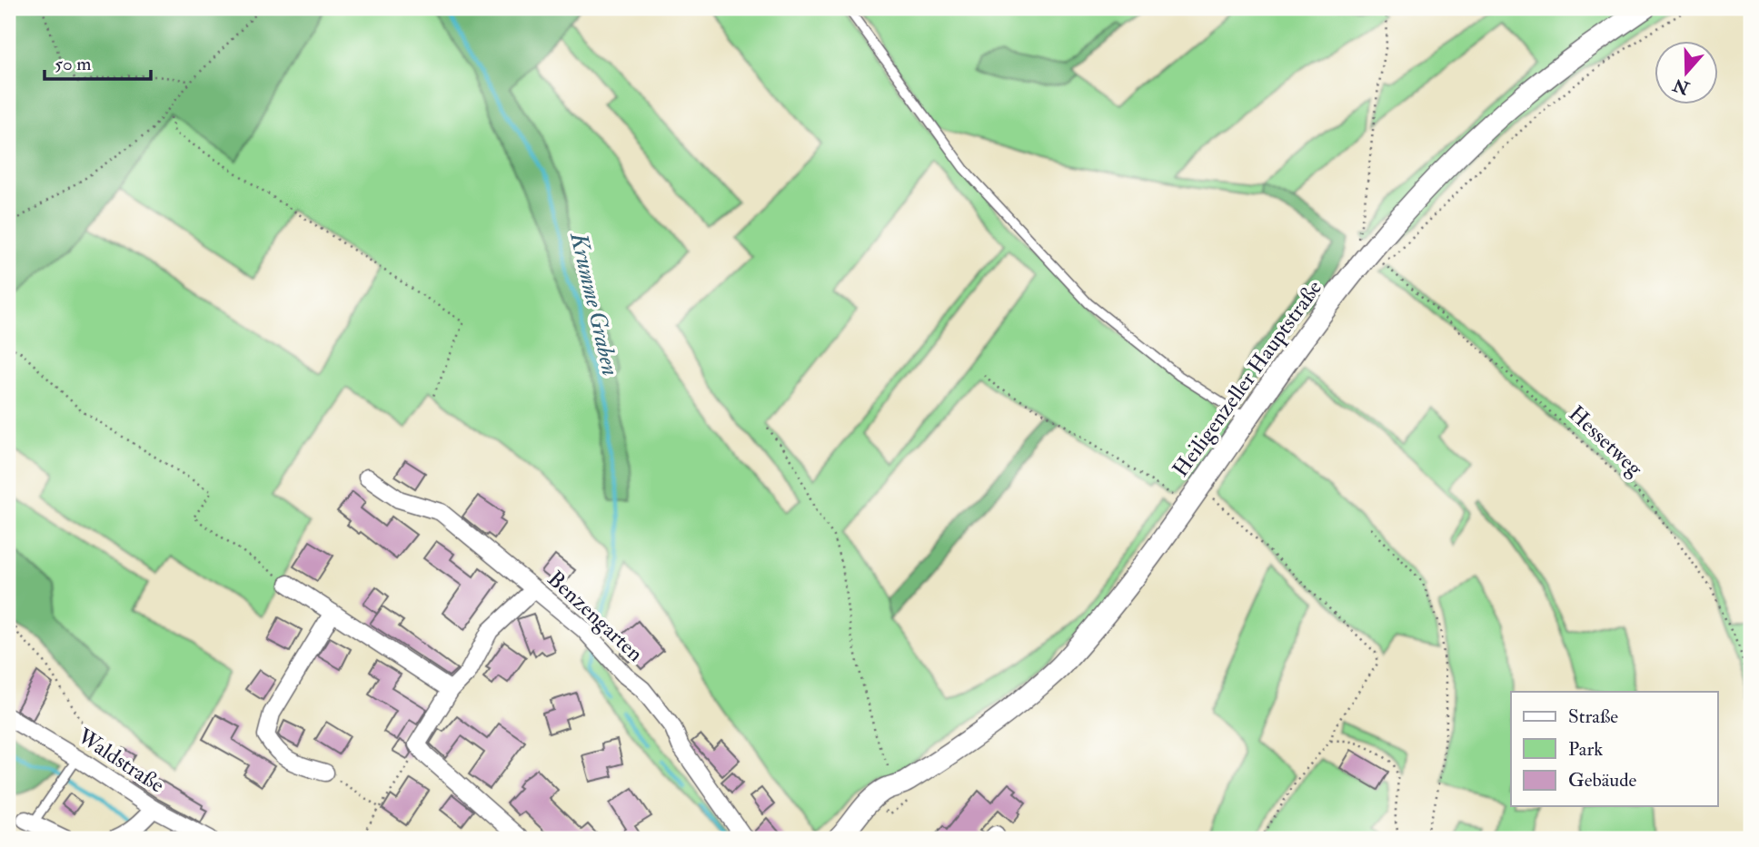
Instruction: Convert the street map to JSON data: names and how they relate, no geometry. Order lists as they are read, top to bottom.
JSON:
{
  "streets": {
    "street": ["Heiligenzeller Hauptstraße", "Benzengarten", "Waldstraße"],
    "path": ["Hessetweg"]
  },
  "water": ["Krumme Graben"],
  "legend": ["Straße", "Park", "Gebäude"],
  "scale_bar": "50 m",
  "north": "bottom"
}
